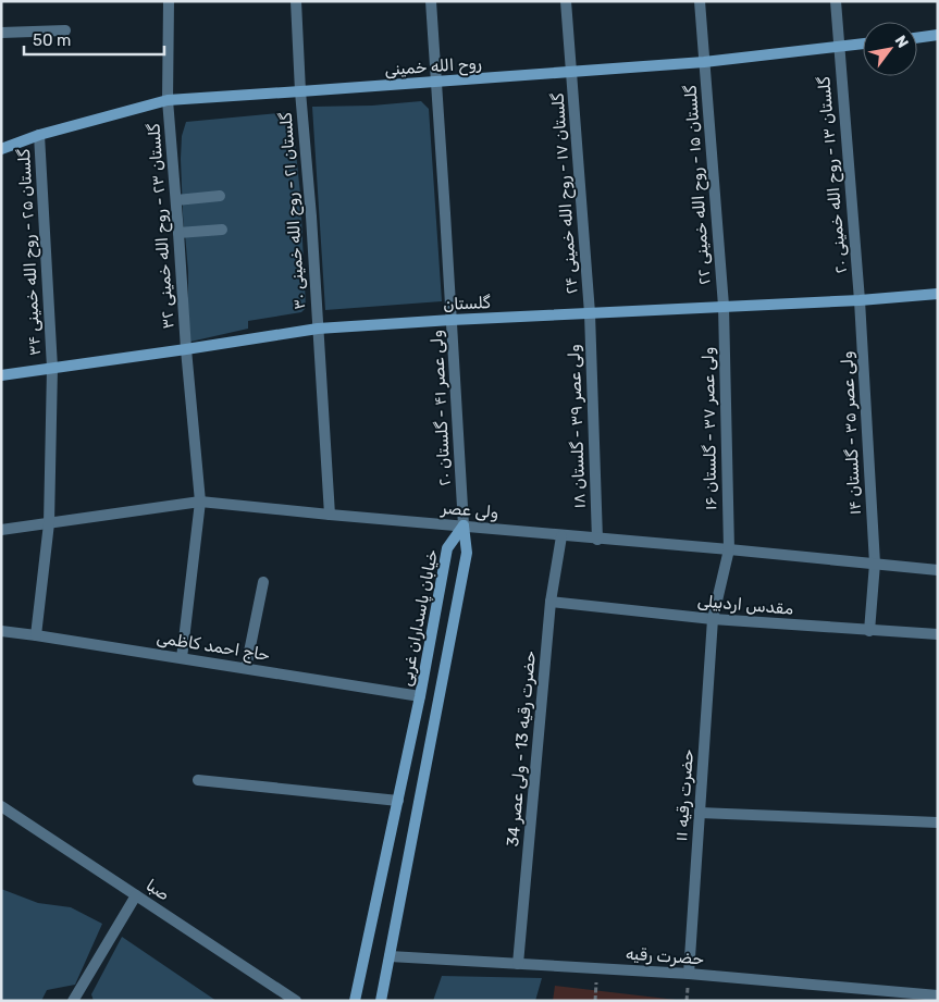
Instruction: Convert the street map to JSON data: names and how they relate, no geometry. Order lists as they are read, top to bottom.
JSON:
{
  "streets": {
    "street": [
      "روح الله خمینی",
      "گلستان ۱۳ - روح الله خمینی ۲۰",
      "گلستان ۱۵ - روح الله خمینی ۲۲",
      "گلستان ۱۷ - روح الله خمینی ۲۴",
      "گلستان ۲۱ - روح الله خمینی ۳۰",
      "گلستان ۲۳ - روح الله خمینی ۳۲",
      "گلستان ۲۵ - روح الله خمینی ۳۴",
      "گلستان",
      "ولی عصر ۴۱ - گلستان ۲۰",
      "ولی عصر ۳۹ - گلستان ۱۸",
      "ولی عصر ۳۷ - گلستان ۱۶",
      "ولی عصر ۳۵ - گلستان ۱۴",
      "ولی عصر",
      "مقدس اردبیلی",
      "خیابان پاسداران غربی",
      "حاج احمد کاظمی",
      "حضرت رقیه 13 - ولی عصر 34",
      "حضرت رقیه ۱۱",
      "صبا",
      "حضرت رقیه"
    ]
  },
  "crossings": [
    ["روح الله خمینی", "گلستان ۱۳ - روح الله خمینی ۲۰"],
    ["روح الله خمینی", "گلستان ۱۵ - روح الله خمینی ۲۲"],
    ["روح الله خمینی", "گلستان ۱۷ - روح الله خمینی ۲۴"],
    ["روح الله خمینی", "گلستان ۲۱ - روح الله خمینی ۳۰"],
    ["روح الله خمینی", "گلستان ۲۳ - روح الله خمینی ۳۲"],
    ["روح الله خمینی", "گلستان ۲۵ - روح الله خمینی ۳۴"],
    ["روح الله خمینی", "ولی عصر ۴۱ - گلستان ۲۰"],
    ["گلستان ۱۳ - روح الله خمینی ۲۰", "گلستان"],
    ["گلستان ۱۳ - روح الله خمینی ۲۰", "ولی عصر ۳۵ - گلستان ۱۴"],
    ["گلستان ۱۵ - روح الله خمینی ۲۲", "گلستان"],
    ["گلستان ۱۵ - روح الله خمینی ۲۲", "ولی عصر ۳۷ - گلستان ۱۶"],
    ["گلستان ۱۷ - روح الله خمینی ۲۴", "گلستان"],
    ["گلستان ۱۷ - روح الله خمینی ۲۴", "ولی عصر ۳۹ - گلستان ۱۸"],
    ["گلستان ۲۱ - روح الله خمینی ۳۰", "گلستان"],
    ["گلستان ۲۱ - روح الله خمینی ۳۰", "ولی عصر"],
    ["گلستان ۲۳ - روح الله خمینی ۳۲", "گلستان"],
    ["گلستان ۲۳ - روح الله خمینی ۳۲", "ولی عصر"],
    ["گلستان ۲۳ - روح الله خمینی ۳۲", "حاج احمد کاظمی"],
    ["گلستان ۲۵ - روح الله خمینی ۳۴", "گلستان"],
    ["گلستان ۲۵ - روح الله خمینی ۳۴", "ولی عصر"],
    ["گلستان ۲۵ - روح الله خمینی ۳۴", "حاج احمد کاظمی"],
    ["گلستان", "ولی عصر ۴۱ - گلستان ۲۰"],
    ["گلستان", "ولی عصر ۳۹ - گلستان ۱۸"],
    ["گلستان", "ولی عصر ۳۷ - گلستان ۱۶"],
    ["گلستان", "ولی عصر ۳۵ - گلستان ۱۴"],
    ["ولی عصر ۴۱ - گلستان ۲۰", "ولی عصر"],
    ["ولی عصر ۴۱ - گلستان ۲۰", "خیابان پاسداران غربی"],
    ["ولی عصر ۳۹ - گلستان ۱۸", "ولی عصر"],
    ["ولی عصر ۳۷ - گلستان ۱۶", "ولی عصر"],
    ["ولی عصر ۳۷ - گلستان ۱۶", "مقدس اردبیلی"],
    ["ولی عصر ۳۷ - گلستان ۱۶", "حضرت رقیه ۱۱"],
    ["ولی عصر ۳۵ - گلستان ۱۴", "ولی عصر"],
    ["ولی عصر ۳۵ - گلستان ۱۴", "مقدس اردبیلی"],
    ["ولی عصر", "خیابان پاسداران غربی"],
    ["ولی عصر", "حضرت رقیه 13 - ولی عصر 34"],
    ["مقدس اردبیلی", "حضرت رقیه 13 - ولی عصر 34"],
    ["مقدس اردبیلی", "حضرت رقیه ۱۱"],
    ["خیابان پاسداران غربی", "حاج احمد کاظمی"],
    ["حضرت رقیه 13 - ولی عصر 34", "حضرت رقیه"],
    ["حضرت رقیه ۱۱", "حضرت رقیه"]
  ],
  "scale_bar": "50 m",
  "north": "top right"
}
